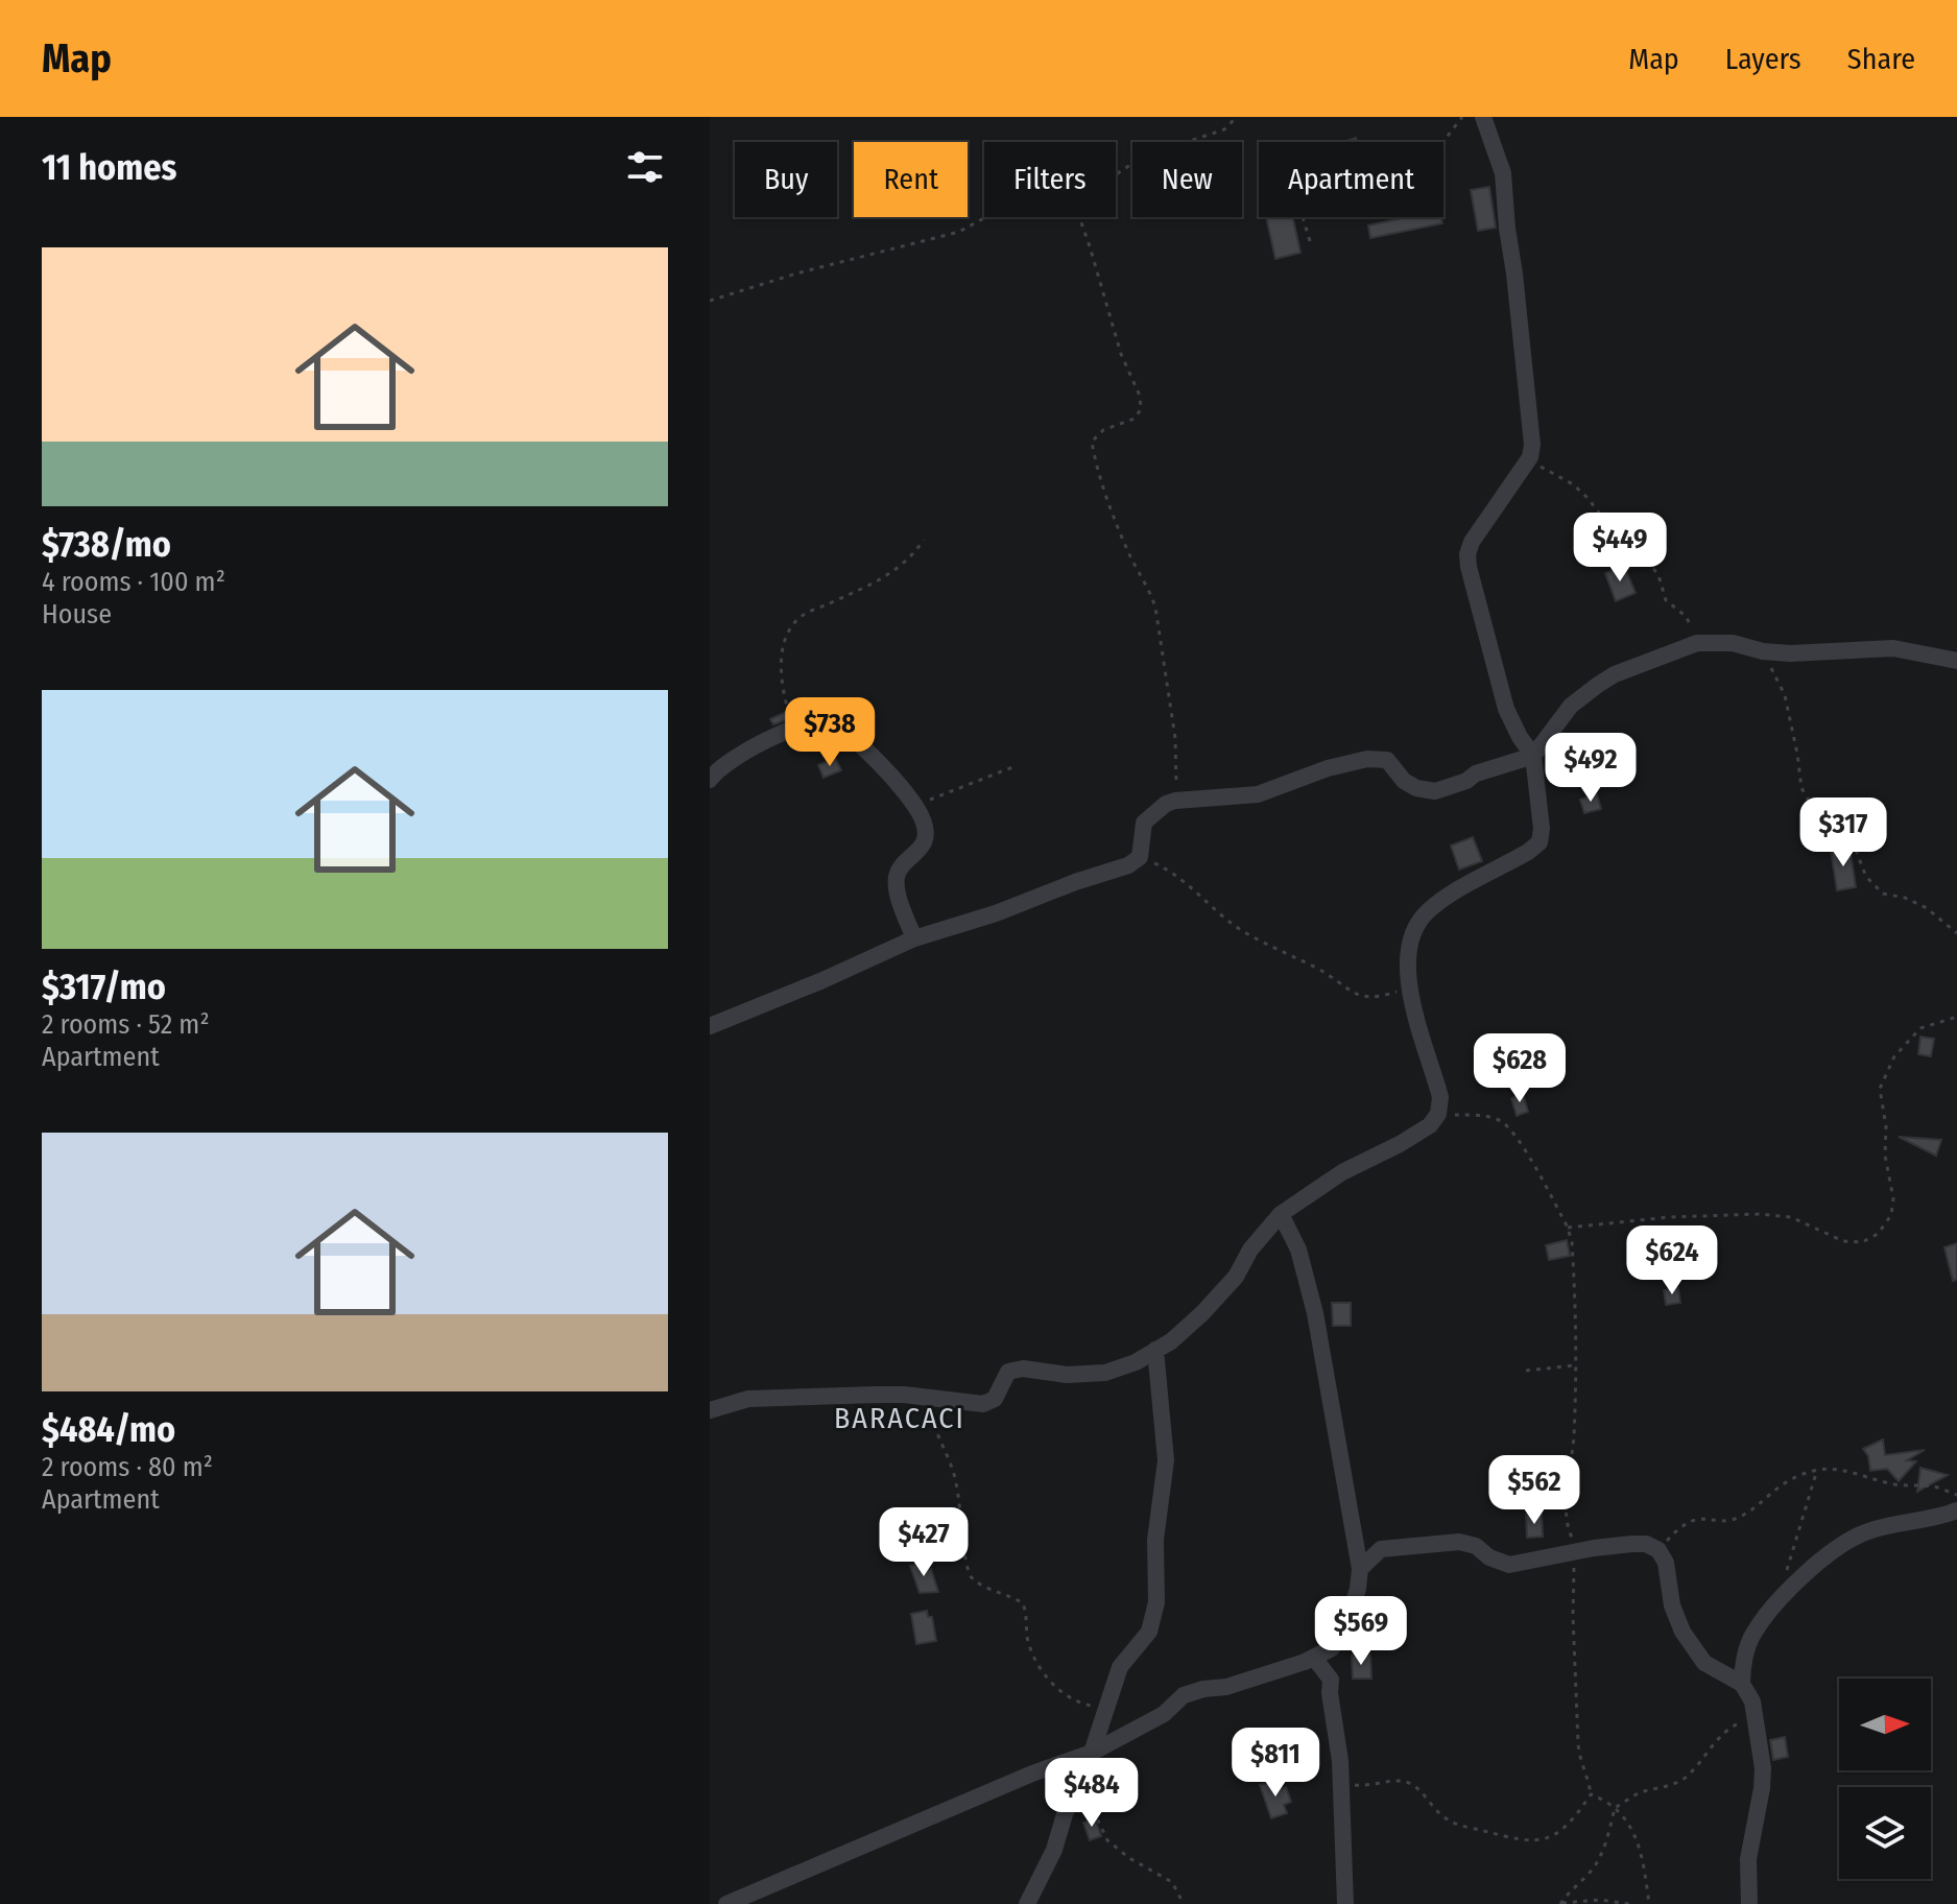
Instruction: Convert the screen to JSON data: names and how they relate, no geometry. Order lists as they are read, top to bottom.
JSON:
{
  "districts": ["BARACACI"],
  "north": "right",
  "page": {
    "header": "Map",
    "nav": ["Map", "Layers", "Share"],
    "heading": "11 homes",
    "chip": [
      "Buy",
      "Rent",
      "Filters",
      "New",
      "Apartment"
    ],
    "list": [
      {
        "name": "$738/mo",
        "note": "4 rooms · 100 m² · House"
      },
      {
        "name": "$317/mo",
        "note": "2 rooms · 52 m² · Apartment"
      },
      {
        "name": "$484/mo",
        "note": "2 rooms · 80 m² · Apartment"
      }
    ],
    "price": [
      "$449",
      "$738",
      "$492",
      "$317",
      "$628",
      "$624",
      "$562",
      "$427",
      "$569",
      "$811",
      "$484"
    ]
  }
}
